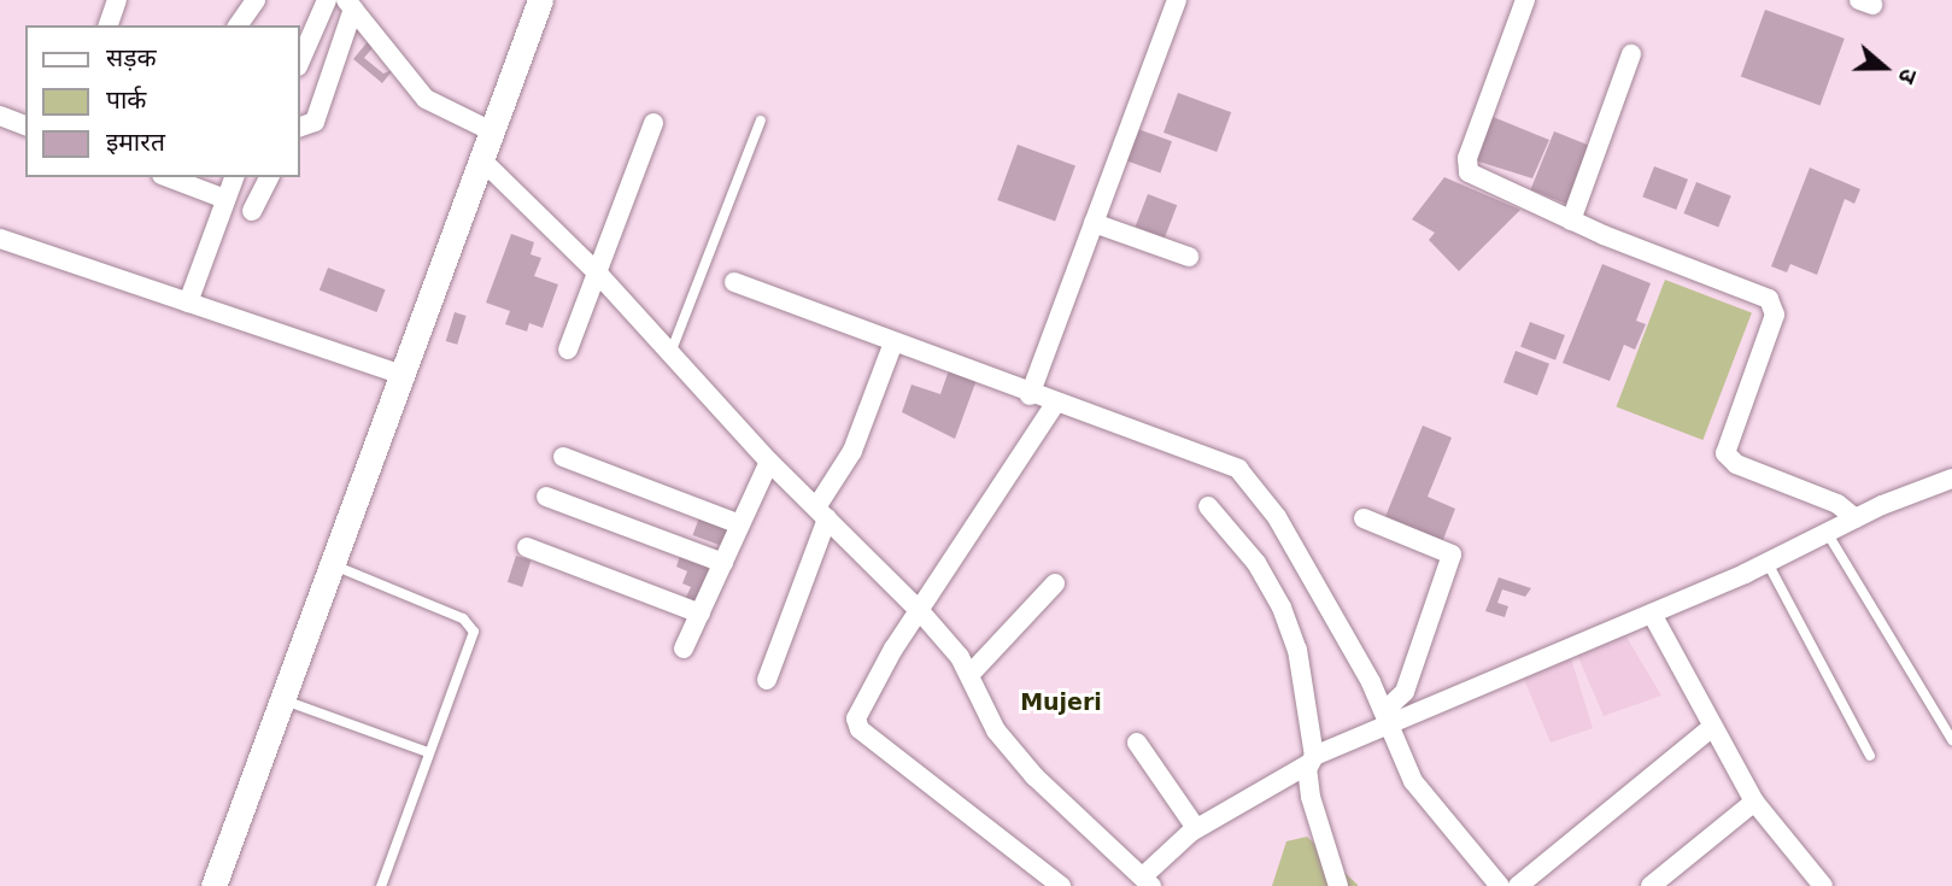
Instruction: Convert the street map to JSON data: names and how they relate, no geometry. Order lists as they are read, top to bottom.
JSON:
{
  "districts": ["Mujeri"],
  "legend": ["सड़क", "पार्क", "इमारत"],
  "north": "right"
}
